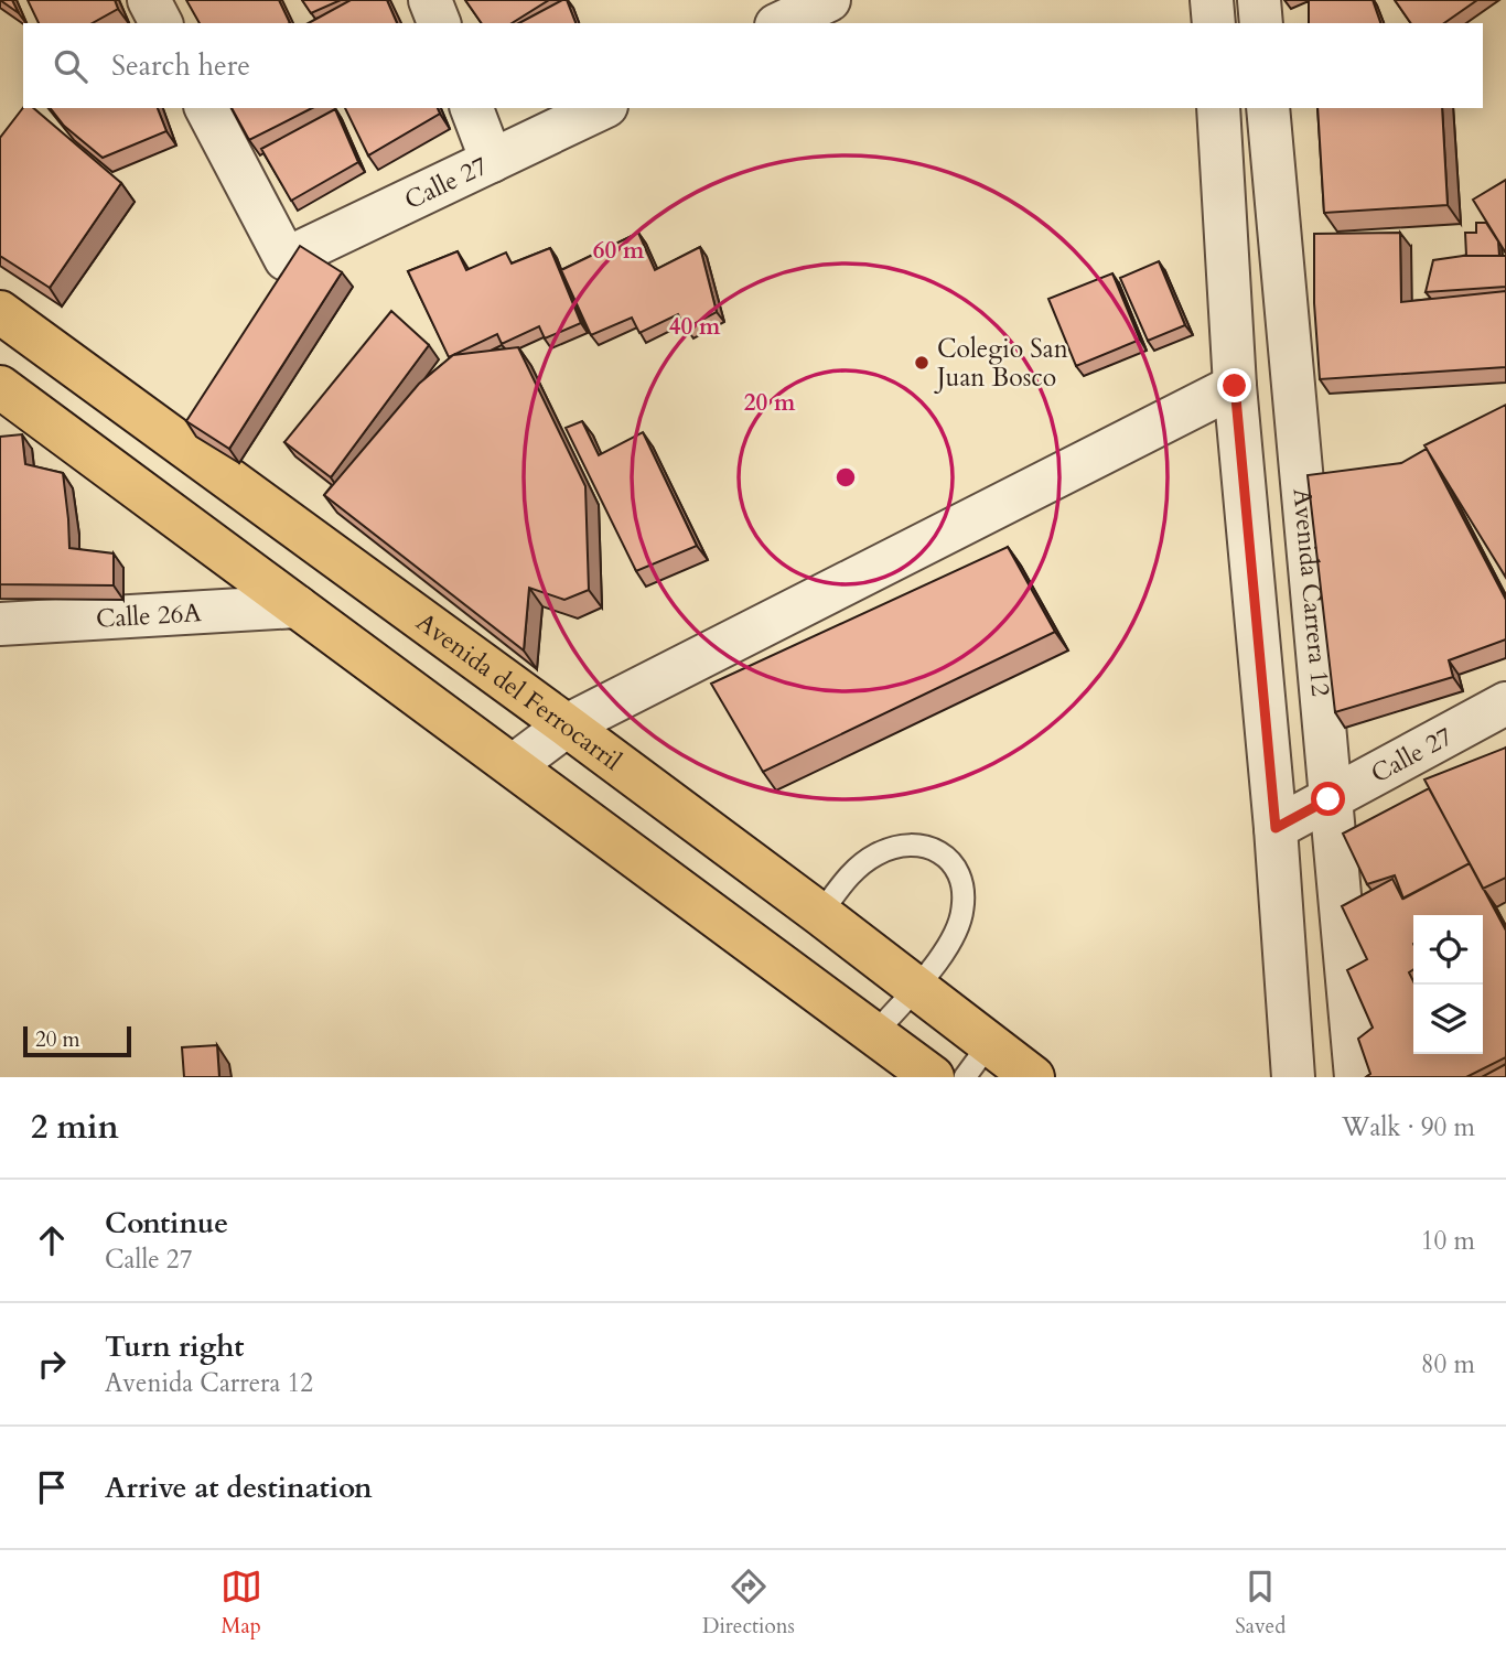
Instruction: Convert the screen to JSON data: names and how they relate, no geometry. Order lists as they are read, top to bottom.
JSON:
{
  "streets": {
    "main road": ["Avenida del Ferrocarril"],
    "street": ["Calle 27", "Avenida Carrera 12", "Calle 26A"]
  },
  "crossings": [
    ["Calle 27", "Avenida Carrera 12"]
  ],
  "places": ["Colegio San Juan Bosco"],
  "scale_bar": "20 m",
  "page": {
    "search": "Search here",
    "scale": "20 m",
    "heading": ["2 min", "Walk · 90 m"],
    "list": [
      ["Continue", "Calle 27", "10 m"],
      ["Turn right", "Avenida Carrera 12", "80 m"],
      "Arrive at destination"
    ],
    "nav": ["Map", "Directions", "Saved"]
  },
  "rings": ["60 m", "40 m", "20 m"]
}
